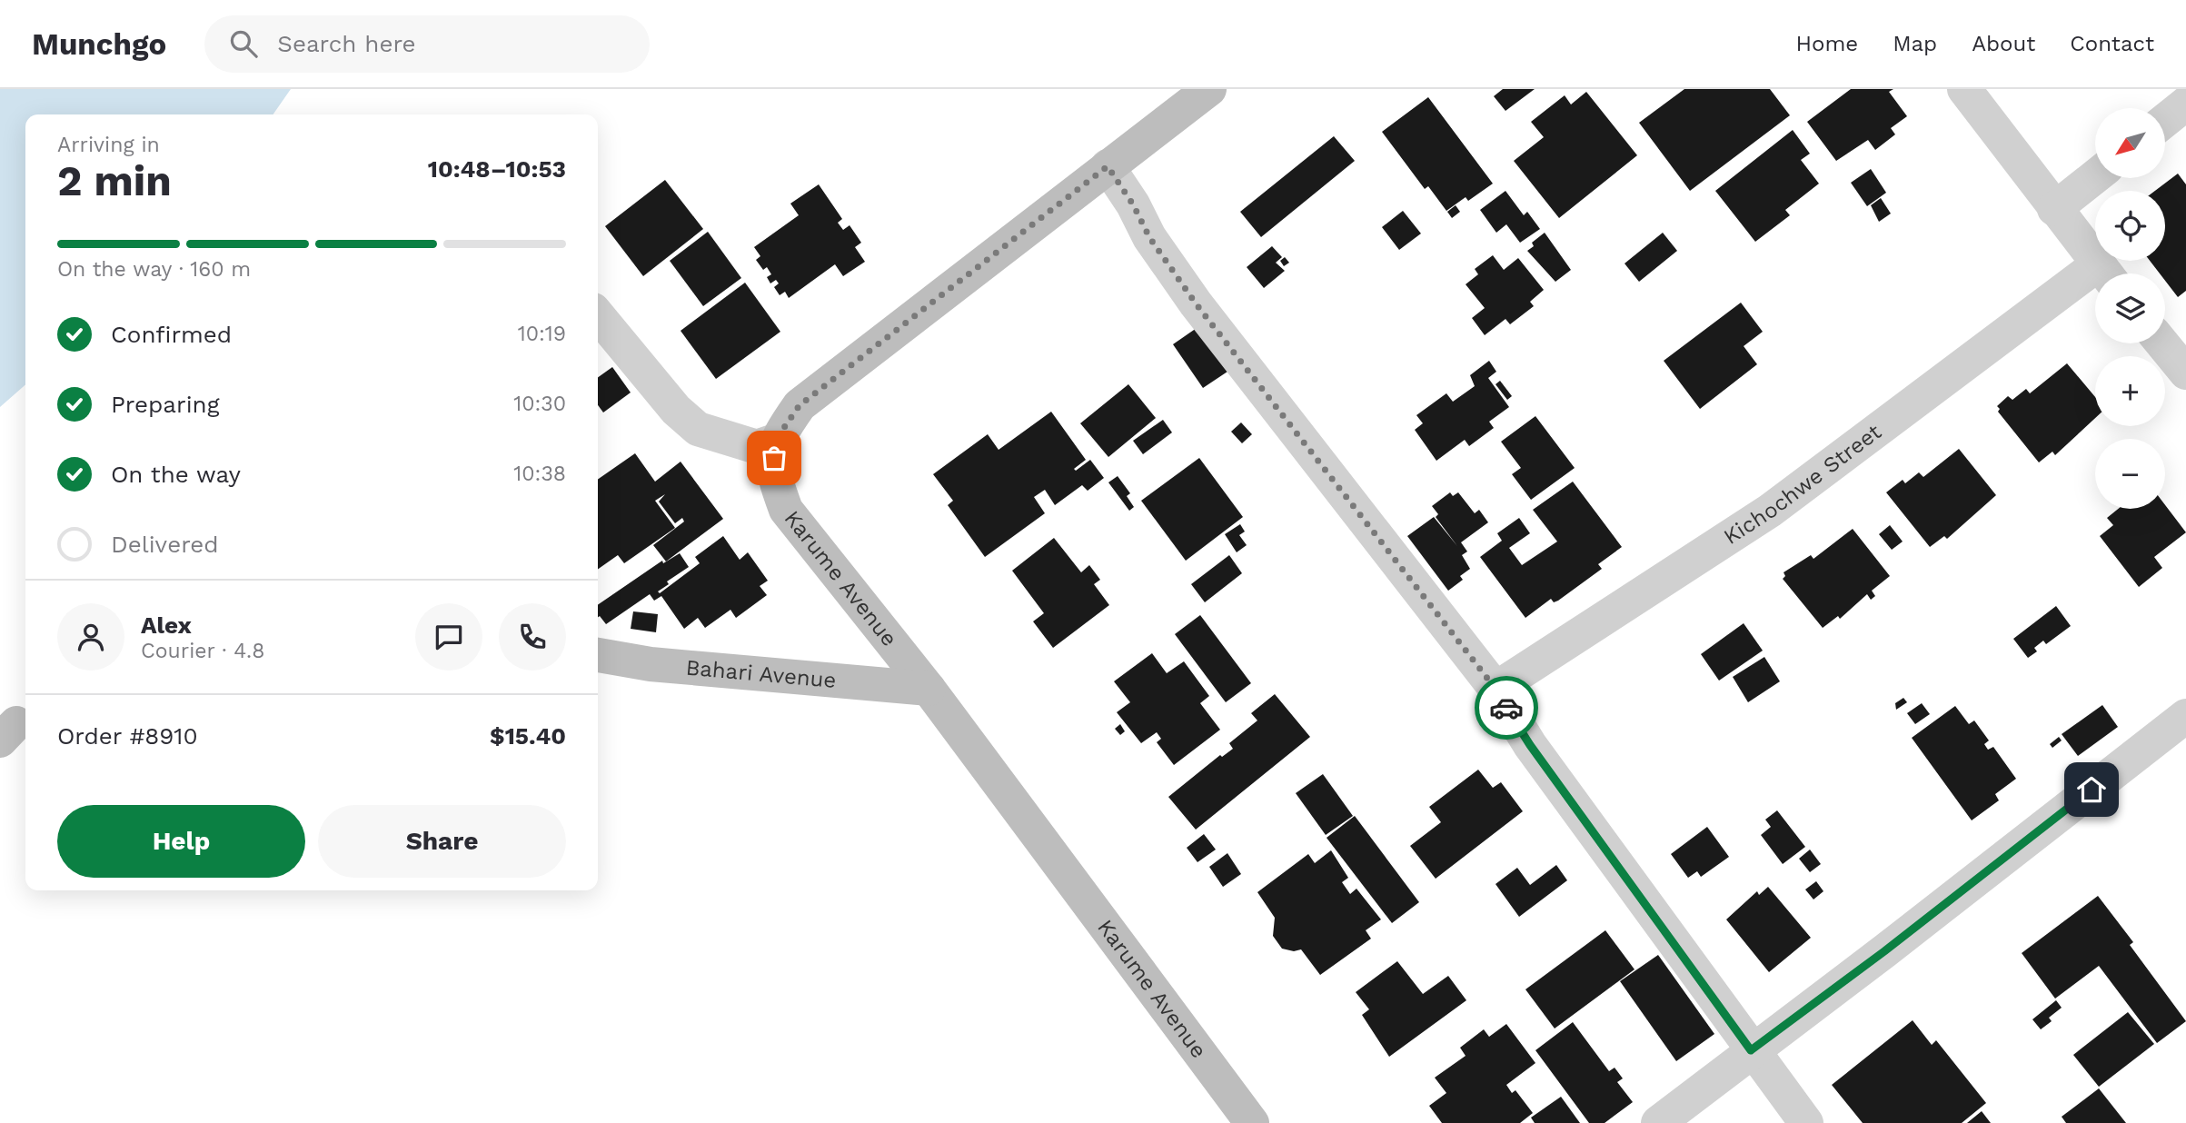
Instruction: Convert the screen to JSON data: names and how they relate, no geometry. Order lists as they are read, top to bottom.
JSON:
{
  "streets": {
    "main road": ["Karume Avenue", "Bahari Avenue"],
    "street": ["Kichochwe Street"]
  },
  "crossings": [
    ["Karume Avenue", "Bahari Avenue"]
  ],
  "north": "bottom left",
  "page": {
    "header": "Munchgo",
    "search": "Search here",
    "nav": [
      "Home",
      "Map",
      "About",
      "Contact"
    ],
    "map_buttons": ["+", "−"],
    "heading": ["2 min", "Arriving in", "10:48–10:53"],
    "panel": [
      "Alex",
      "Courier · 4.8",
      "Order #8910",
      "$15.40"
    ],
    "bar": "On the way · 160 m",
    "list": [
      ["Confirmed", "10:19"],
      ["Preparing", "10:30"],
      ["On the way", "10:38"],
      "Delivered"
    ],
    "buttons": ["Help", "Share"]
  }
}
